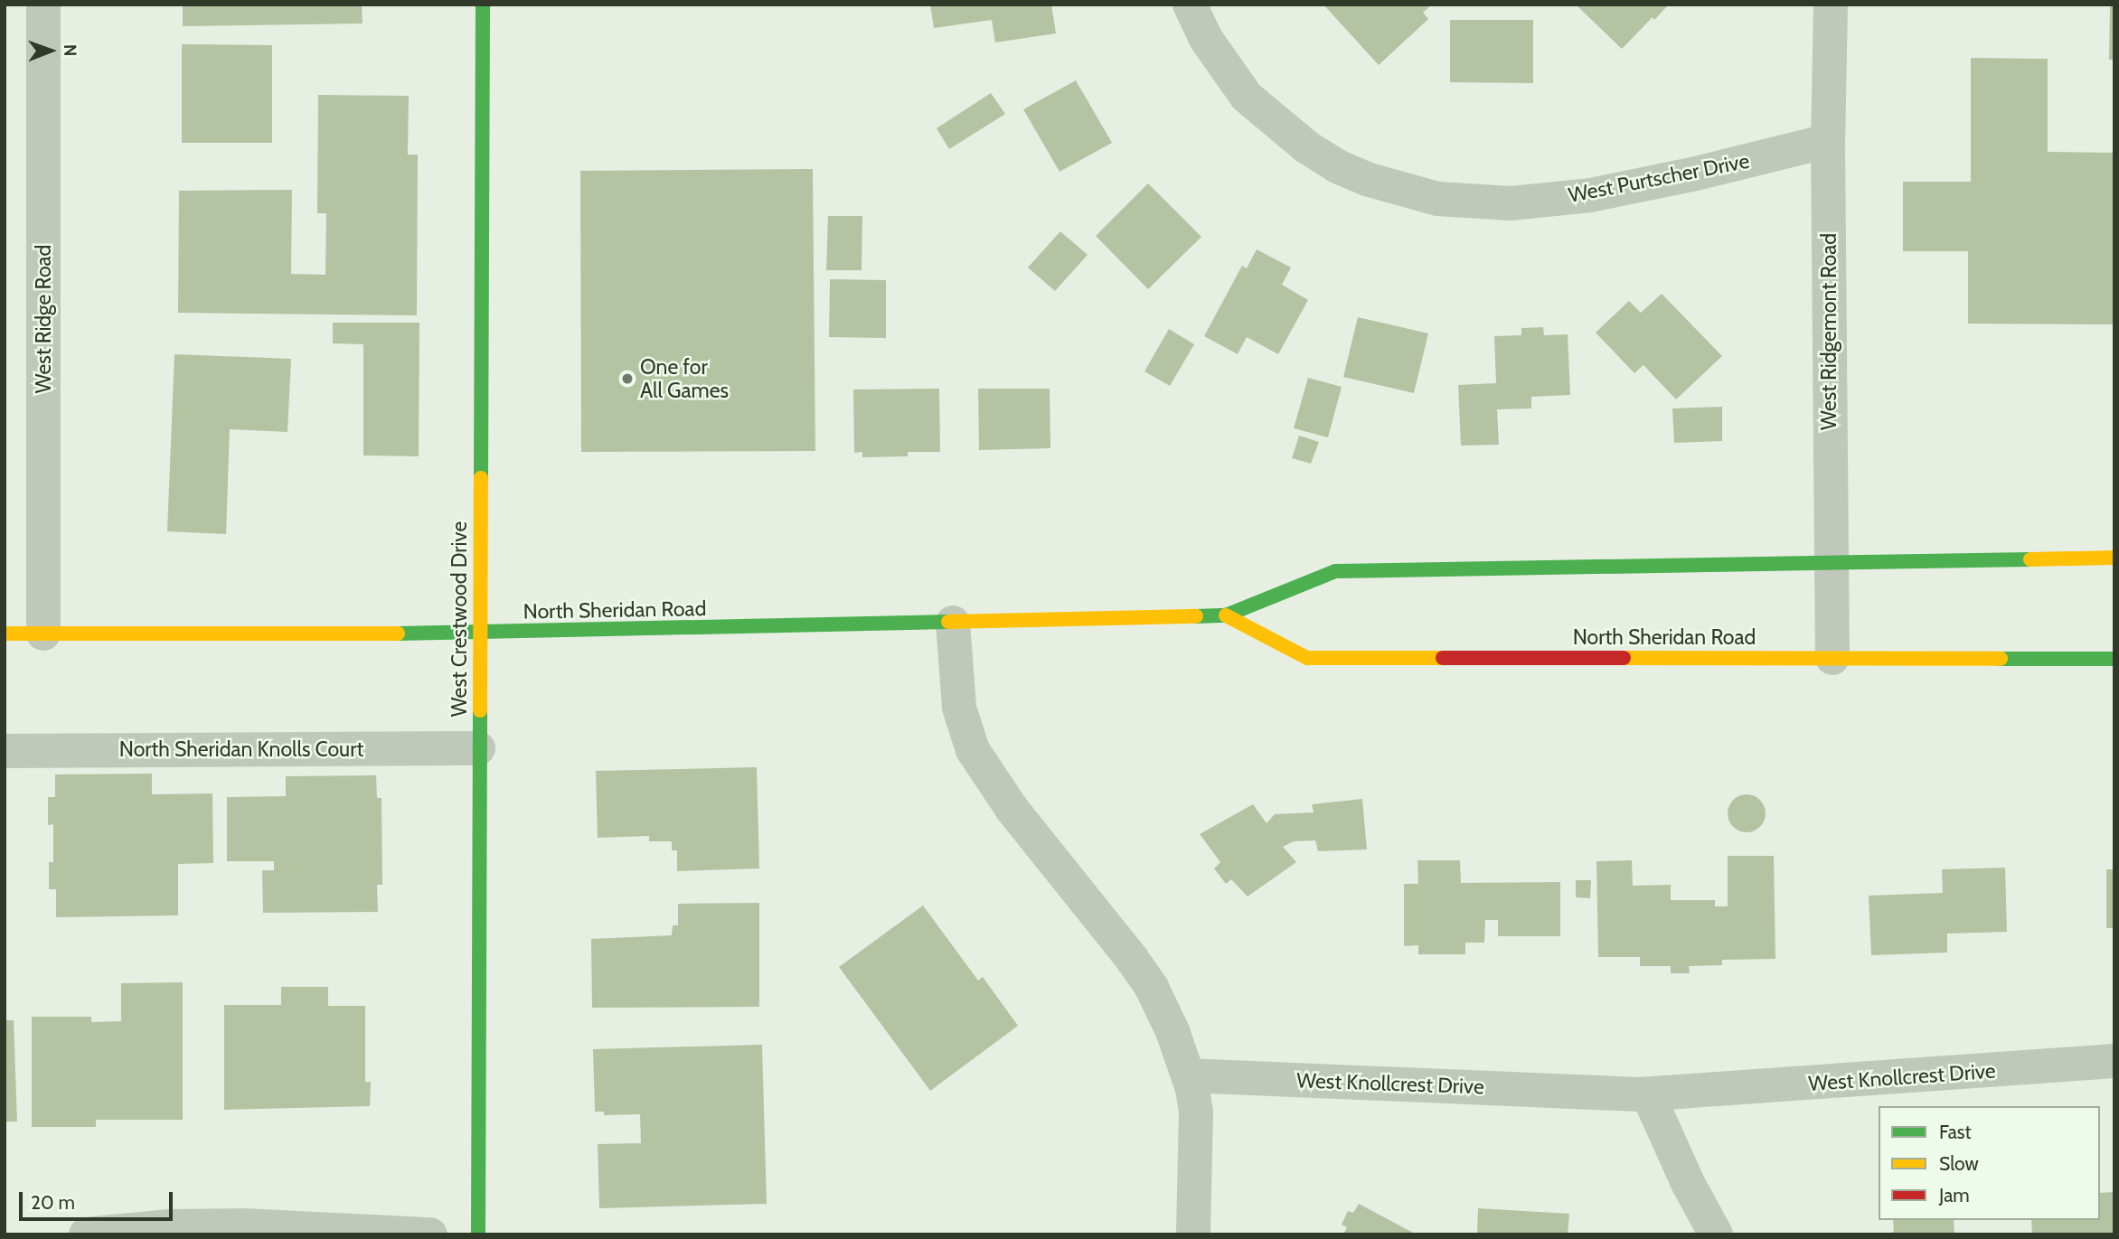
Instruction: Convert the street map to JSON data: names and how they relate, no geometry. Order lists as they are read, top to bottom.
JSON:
{
  "streets": {
    "main road": ["North Sheridan Road", "West Crestwood Drive"],
    "street": [
      "West Purtscher Drive",
      "West Ridge Road",
      "West Ridgemont Road",
      "North Sheridan Knolls Court",
      "West Knollcrest Drive"
    ]
  },
  "crossings": [
    ["West Purtscher Drive", "West Ridgemont Road"],
    ["West Ridge Road", "North Sheridan Road"],
    ["West Ridgemont Road", "North Sheridan Road"],
    ["North Sheridan Road", "West Crestwood Drive"],
    ["West Crestwood Drive", "North Sheridan Knolls Court"]
  ],
  "places": ["One for All Games"],
  "legend": ["Fast", "Slow", "Jam"],
  "scale_bar": "20 m",
  "north": "right"
}
